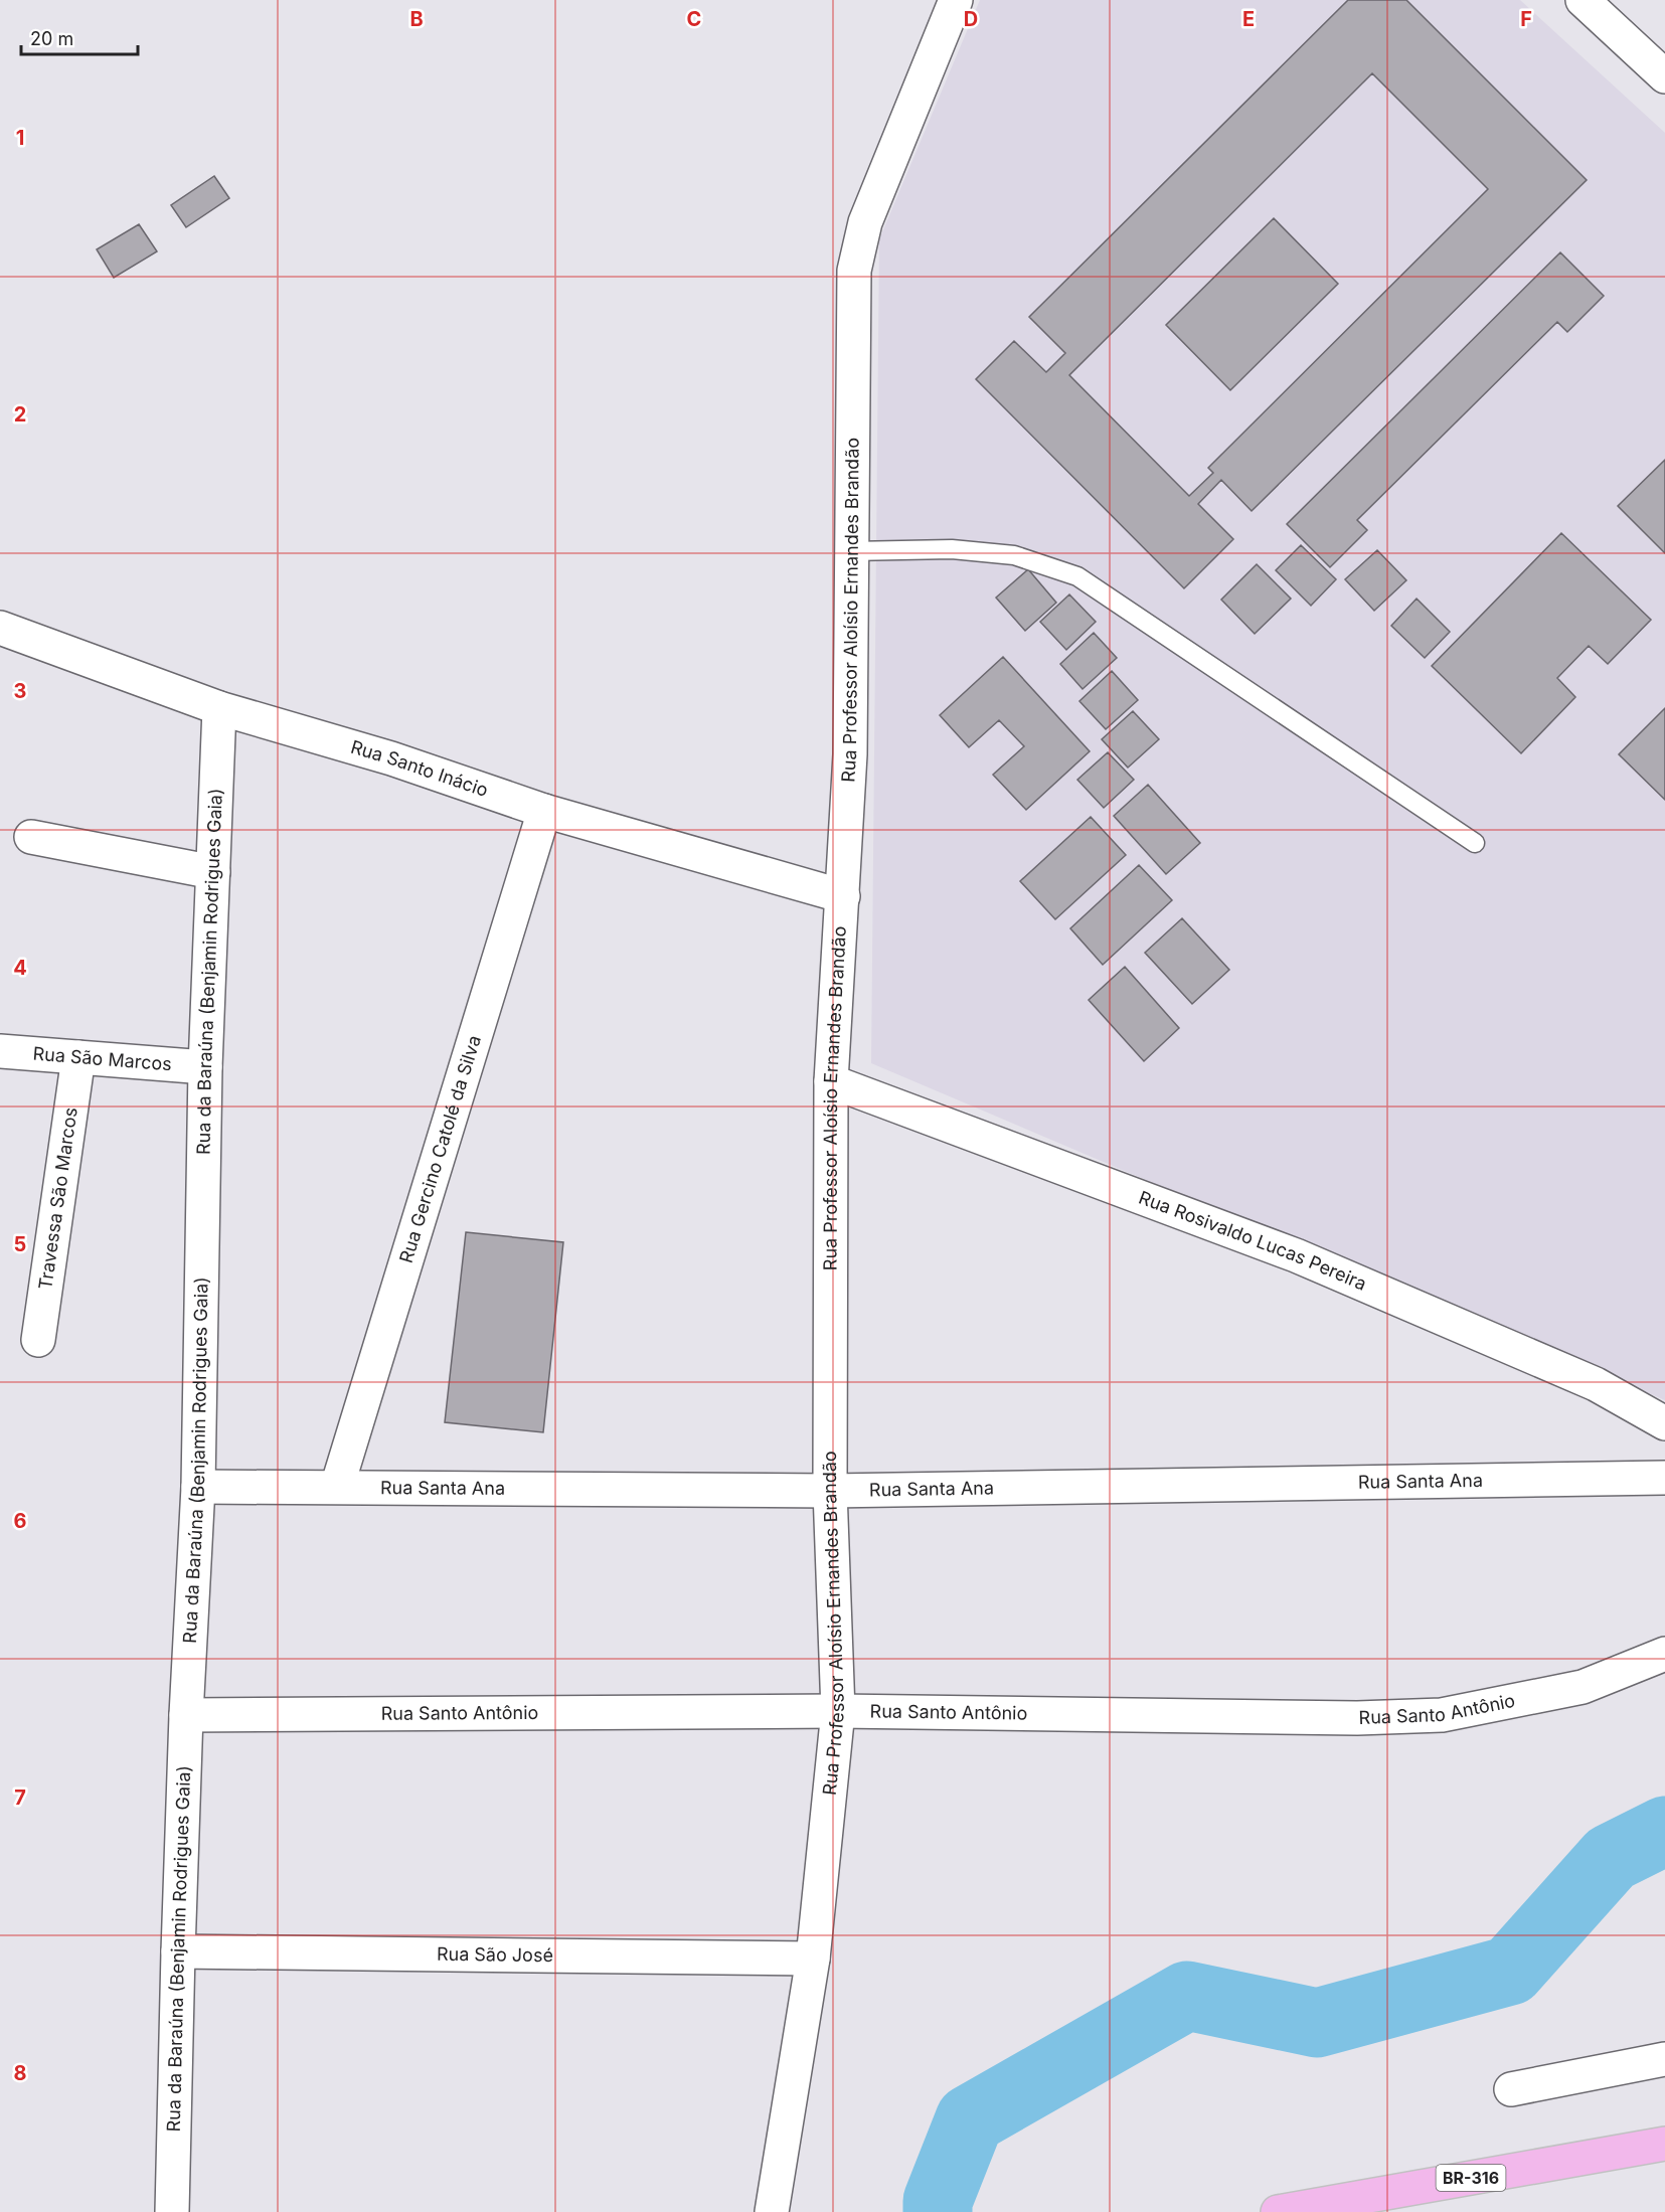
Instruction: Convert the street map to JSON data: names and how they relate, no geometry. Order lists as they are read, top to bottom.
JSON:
{
  "streets": {
    "highway": ["BR-316"],
    "street": [
      "Rua Professor Aloísio Ernandes Brandão",
      "Rua Santo Inácio",
      "Rua da Baraúna (Benjamin Rodrigues Gaia)",
      "Rua São Marcos",
      "Rua Gercino Catolé da Silva",
      "Travessa São Marcos",
      "Rua Rosivaldo Lucas Pereira",
      "Rua Santa Ana",
      "Rua Santo Antônio",
      "Rua São José"
    ]
  },
  "crossings": [
    ["Rua Professor Aloísio Ernandes Brandão", "Rua Santo Inácio"],
    ["Rua Professor Aloísio Ernandes Brandão", "Rua Rosivaldo Lucas Pereira"],
    ["Rua Professor Aloísio Ernandes Brandão", "Rua Santa Ana"],
    ["Rua Professor Aloísio Ernandes Brandão", "Rua Santo Antônio"],
    ["Rua Professor Aloísio Ernandes Brandão", "Rua São José"],
    ["Rua Santo Inácio", "Rua da Baraúna (Benjamin Rodrigues Gaia)"],
    ["Rua Santo Inácio", "Rua Gercino Catolé da Silva"],
    ["Rua da Baraúna (Benjamin Rodrigues Gaia)", "Rua São Marcos"],
    ["Rua da Baraúna (Benjamin Rodrigues Gaia)", "Rua Santa Ana"],
    ["Rua da Baraúna (Benjamin Rodrigues Gaia)", "Rua Santo Antônio"],
    ["Rua da Baraúna (Benjamin Rodrigues Gaia)", "Rua São José"],
    ["Rua São Marcos", "Travessa São Marcos"],
    ["Rua Gercino Catolé da Silva", "Rua Santa Ana"]
  ],
  "scale_bar": "20 m",
  "grid": {
    "columns": [
      "B",
      "C",
      "D",
      "E",
      "F"
    ],
    "rows": [
      "1",
      "2",
      "3",
      "4",
      "5",
      "6",
      "7",
      "8"
    ]
  }
}
